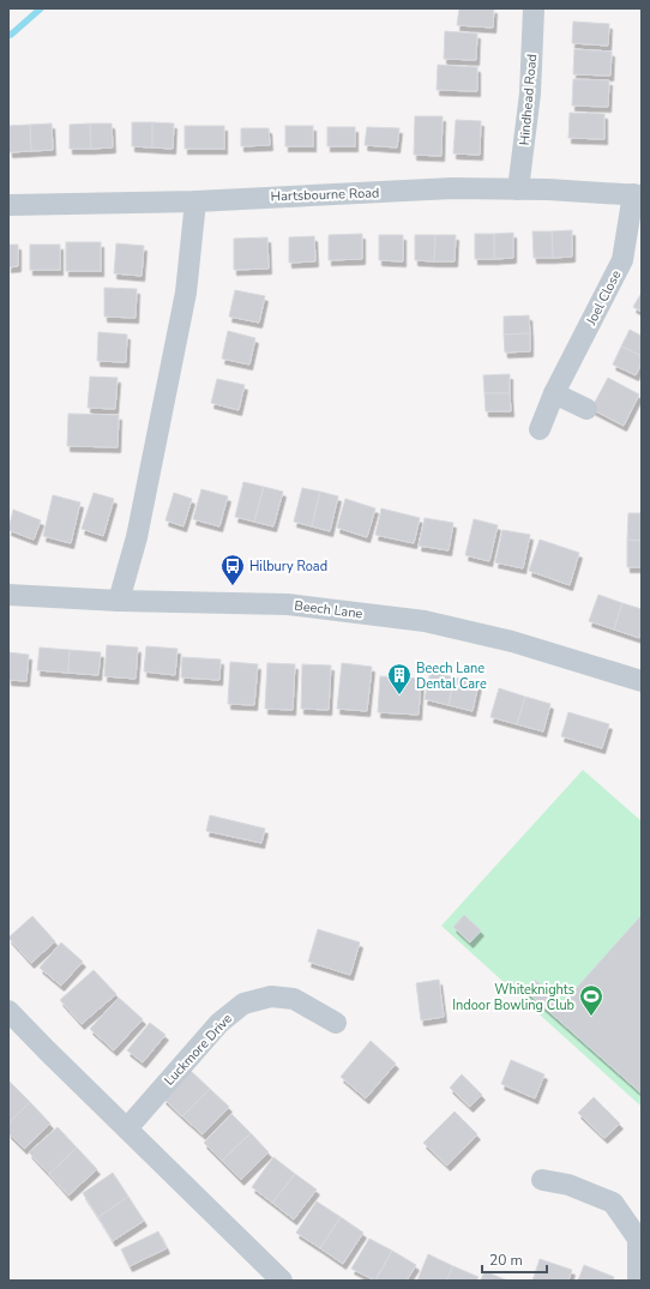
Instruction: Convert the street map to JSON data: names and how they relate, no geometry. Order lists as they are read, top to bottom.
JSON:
{
  "streets": {
    "street": [
      "Hindhead Road",
      "Hartsbourne Road",
      "Joel Close",
      "Beech Lane",
      "Luckmore Drive"
    ]
  },
  "crossings": [
    ["Hindhead Road", "Hartsbourne Road"],
    ["Hartsbourne Road", "Joel Close"]
  ],
  "places": {
    "bus stop": ["Hilbury Road"],
    "building": ["Beech Lane Dental Care"],
    "sports": ["Whiteknights Indoor Bowling Club"]
  },
  "scale_bar": "20 m"
}
